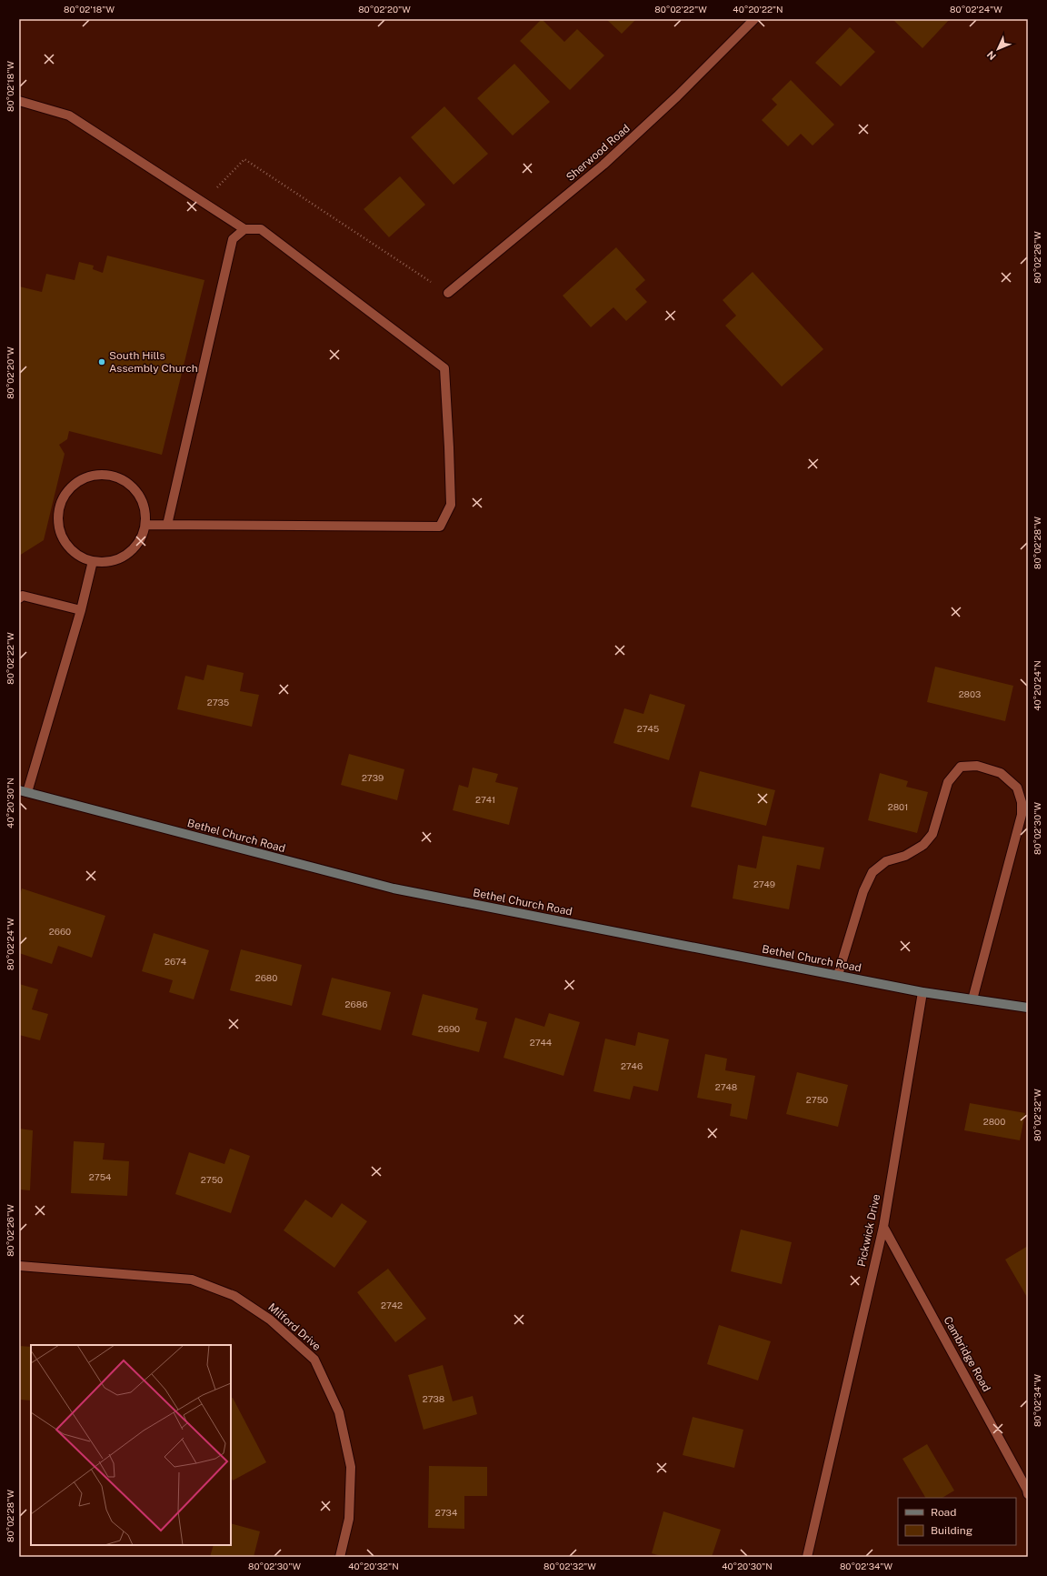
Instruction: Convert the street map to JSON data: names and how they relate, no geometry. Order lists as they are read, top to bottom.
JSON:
{
  "streets": {
    "street": [
      "Sherwood Road",
      "Bethel Church Road",
      "Pickwick Drive",
      "Milford Drive",
      "Cambridge Road"
    ]
  },
  "crossings": [
    ["Bethel Church Road", "Pickwick Drive"],
    ["Pickwick Drive", "Cambridge Road"]
  ],
  "places": ["South Hills Assembly Church"],
  "house_numbers": [
    "2803",
    "2735",
    "2745",
    "2739",
    "2741",
    "2801",
    "2749",
    "2660",
    "2674",
    "2680",
    "2686",
    "2690",
    "2744",
    "2746",
    "2748",
    "2750",
    "2800",
    "2754",
    "2750",
    "2742",
    "2738",
    "2734"
  ],
  "legend": ["Road", "Building"],
  "north": "bottom left",
  "coordinates": [
    "80°02'18\"W",
    "80°02'20\"W",
    "80°02'22\"W",
    "40°20'22\"N",
    "80°02'24\"W",
    "80°02'26\"W",
    "80°02'28\"W",
    "40°20'24\"N",
    "40°20'30\"N",
    "80°02'30\"W",
    "80°02'32\"W",
    "80°02'34\"W",
    "40°20'32\"N"
  ]
}
